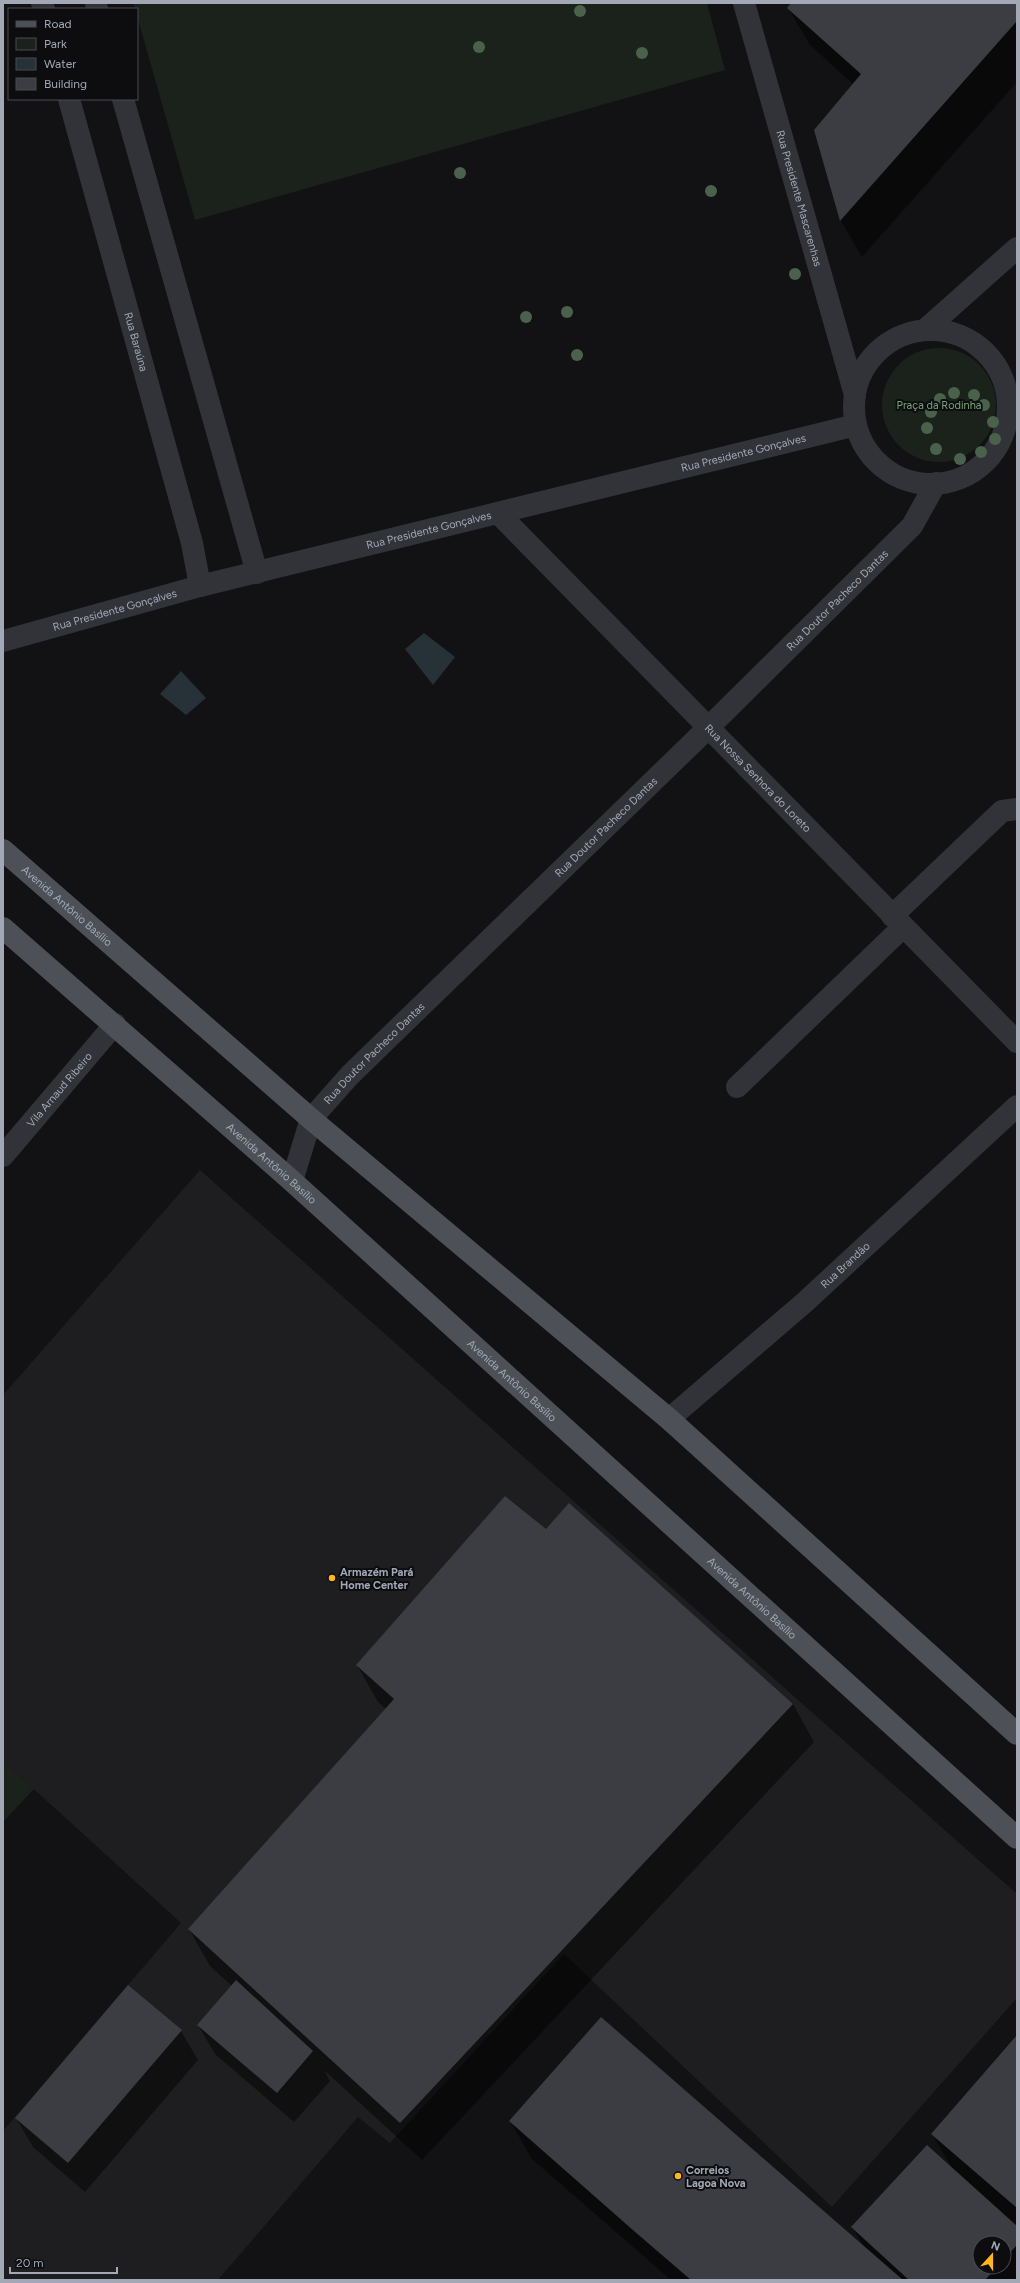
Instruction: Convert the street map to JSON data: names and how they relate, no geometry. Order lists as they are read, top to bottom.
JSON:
{
  "streets": {
    "main road": ["Avenida Antônio Basílio"],
    "street": [
      "Rua Presidente Mascarenhas",
      "Rua Baraúna",
      "Rua Presidente Gonçalves",
      "Rua Doutor Pacheco Dantas",
      "Rua Nossa Senhora do Loreto",
      "Vila Arnaud Ribeiro",
      "Rua Brandâo"
    ]
  },
  "crossings": [
    ["Rua Baraúna", "Rua Presidente Gonçalves"],
    ["Rua Presidente Gonçalves", "Rua Nossa Senhora do Loreto"],
    ["Rua Doutor Pacheco Dantas", "Rua Nossa Senhora do Loreto"],
    ["Rua Doutor Pacheco Dantas", "Avenida Antônio Basílio"],
    ["Avenida Antônio Basílio", "Vila Arnaud Ribeiro"],
    ["Avenida Antônio Basílio", "Rua Brandâo"]
  ],
  "parks": ["Praça da Rodinha"],
  "places": ["Armazém Pará Home Center", "Correios Lagoa Nova"],
  "legend": [
    "Road",
    "Park",
    "Water",
    "Building"
  ],
  "scale_bar": "20 m",
  "north": "top"
}
